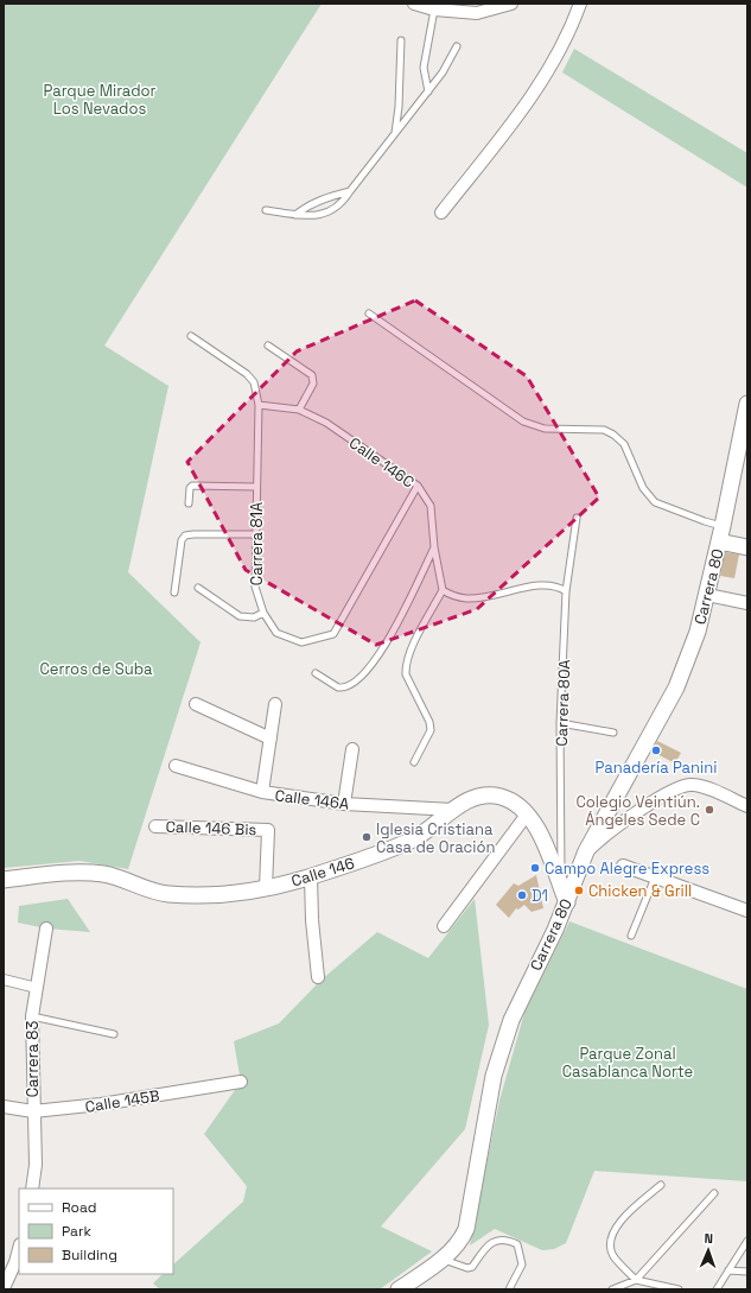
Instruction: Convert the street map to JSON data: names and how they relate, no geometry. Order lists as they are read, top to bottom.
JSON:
{
  "streets": {
    "street": [
      "Carrera 80",
      "Calle 146A",
      "Calle 146 Bis",
      "Calle 146",
      "Carrera 83",
      "Calle 145B"
    ],
    "lane": ["Calle 146C", "Carrera 81A", "Carrera 80A"]
  },
  "crossings": [
    ["Calle 146C", "Carrera 81A"],
    ["Carrera 80", "Carrera 80A"],
    ["Carrera 80", "Calle 146"],
    ["Carrera 80A", "Calle 146"],
    ["Calle 146A", "Calle 146"],
    ["Calle 146 Bis", "Calle 146"],
    ["Carrera 83", "Calle 145B"]
  ],
  "parks": ["Parque Mirador Los Nevados", "Cerros de Suba", "Parque Zonal Casablanca Norte"],
  "places": [
    "Panadería Panini",
    "Colegio Veintiún. Ángeles Sede C",
    "Iglesia Cristiana Casa de Oración",
    "Campo Alegre Express",
    "Chicken & Grill",
    "D1"
  ],
  "legend": ["Road", "Park", "Building"],
  "north": "top"
}
